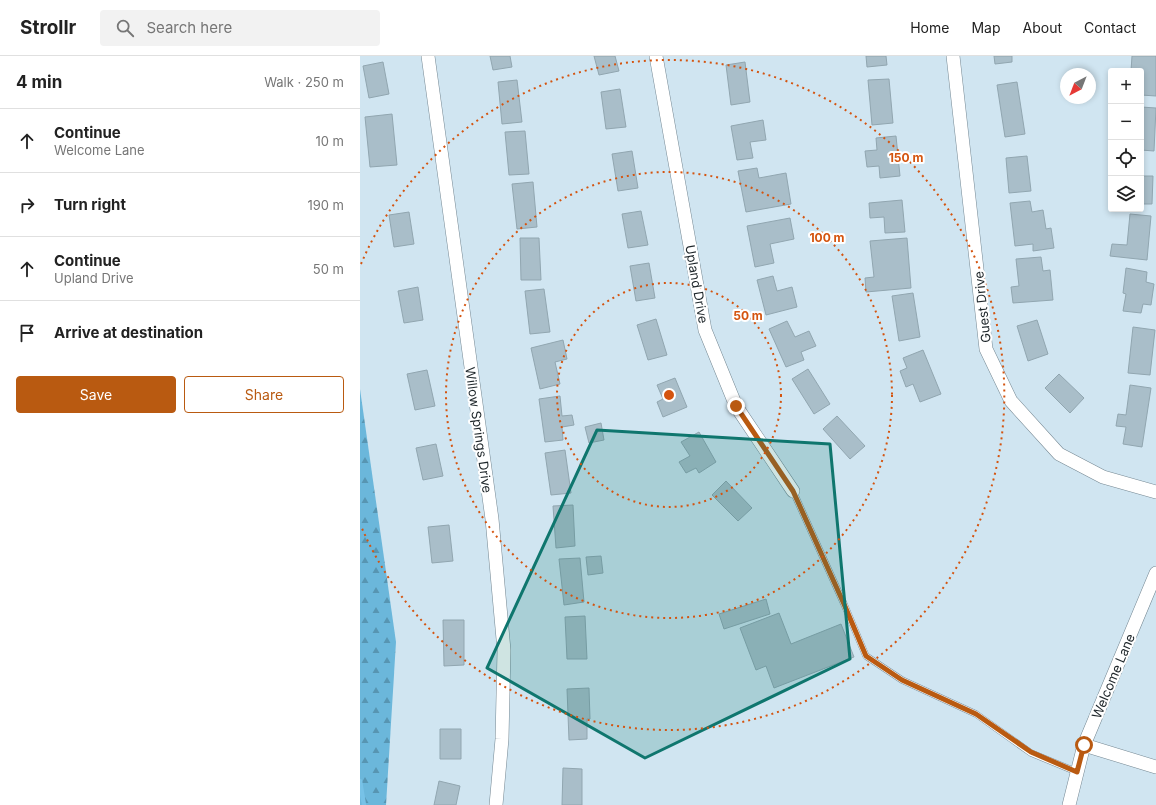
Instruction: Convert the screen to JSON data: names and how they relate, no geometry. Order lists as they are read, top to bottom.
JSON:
{
  "streets": {
    "street": [
      "Upland Drive",
      "Guest Drive",
      "Willow Springs Drive",
      "Welcome Lane"
    ]
  },
  "north": "bottom left",
  "page": {
    "header": "Strollr",
    "search": "Search here",
    "nav": [
      "Home",
      "Map",
      "About",
      "Contact"
    ],
    "heading": ["4 min", "Walk · 250 m"],
    "map_buttons": ["+", "−"],
    "list": [
      ["Continue", "Welcome Lane", "10 m"],
      ["Turn right", "190 m"],
      ["Continue", "Upland Drive", "50 m"],
      "Arrive at destination"
    ],
    "buttons": ["Save", "Share"]
  },
  "rings": ["150 m", "100 m", "50 m"]
}
